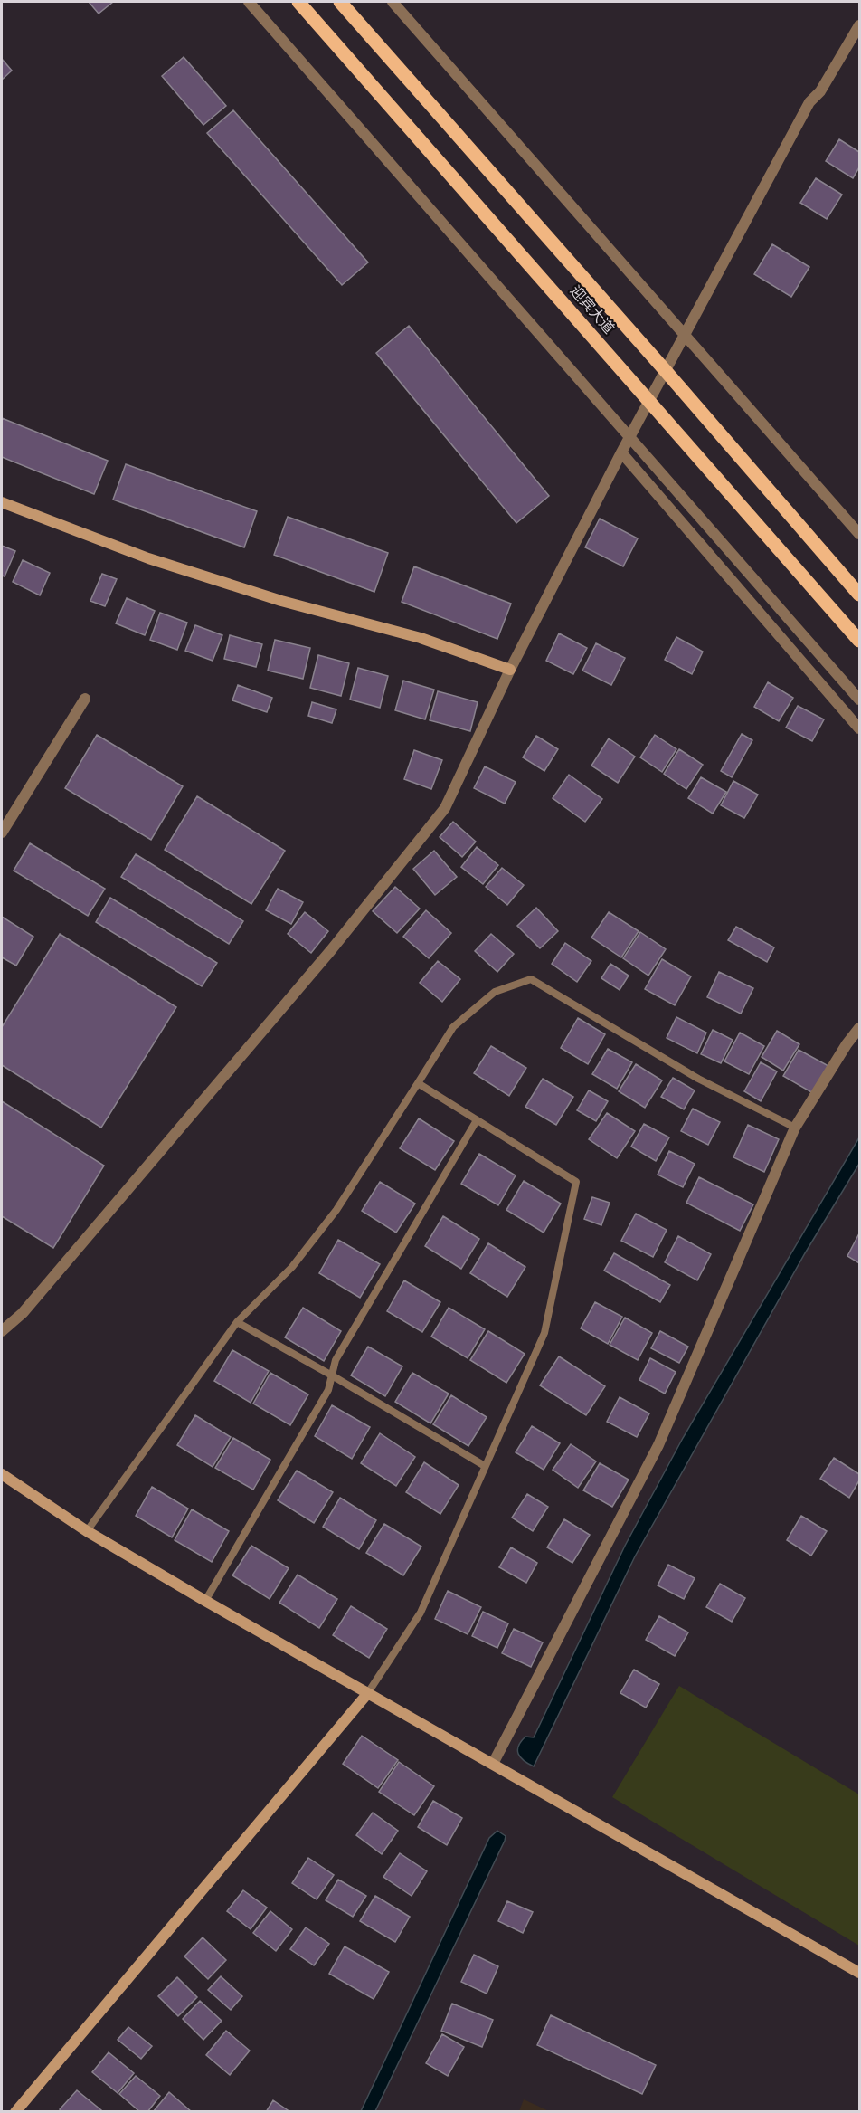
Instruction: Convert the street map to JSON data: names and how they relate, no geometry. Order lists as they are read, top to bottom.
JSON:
{
  "streets": {
    "main road": ["迎宾大道"]
  }
}
